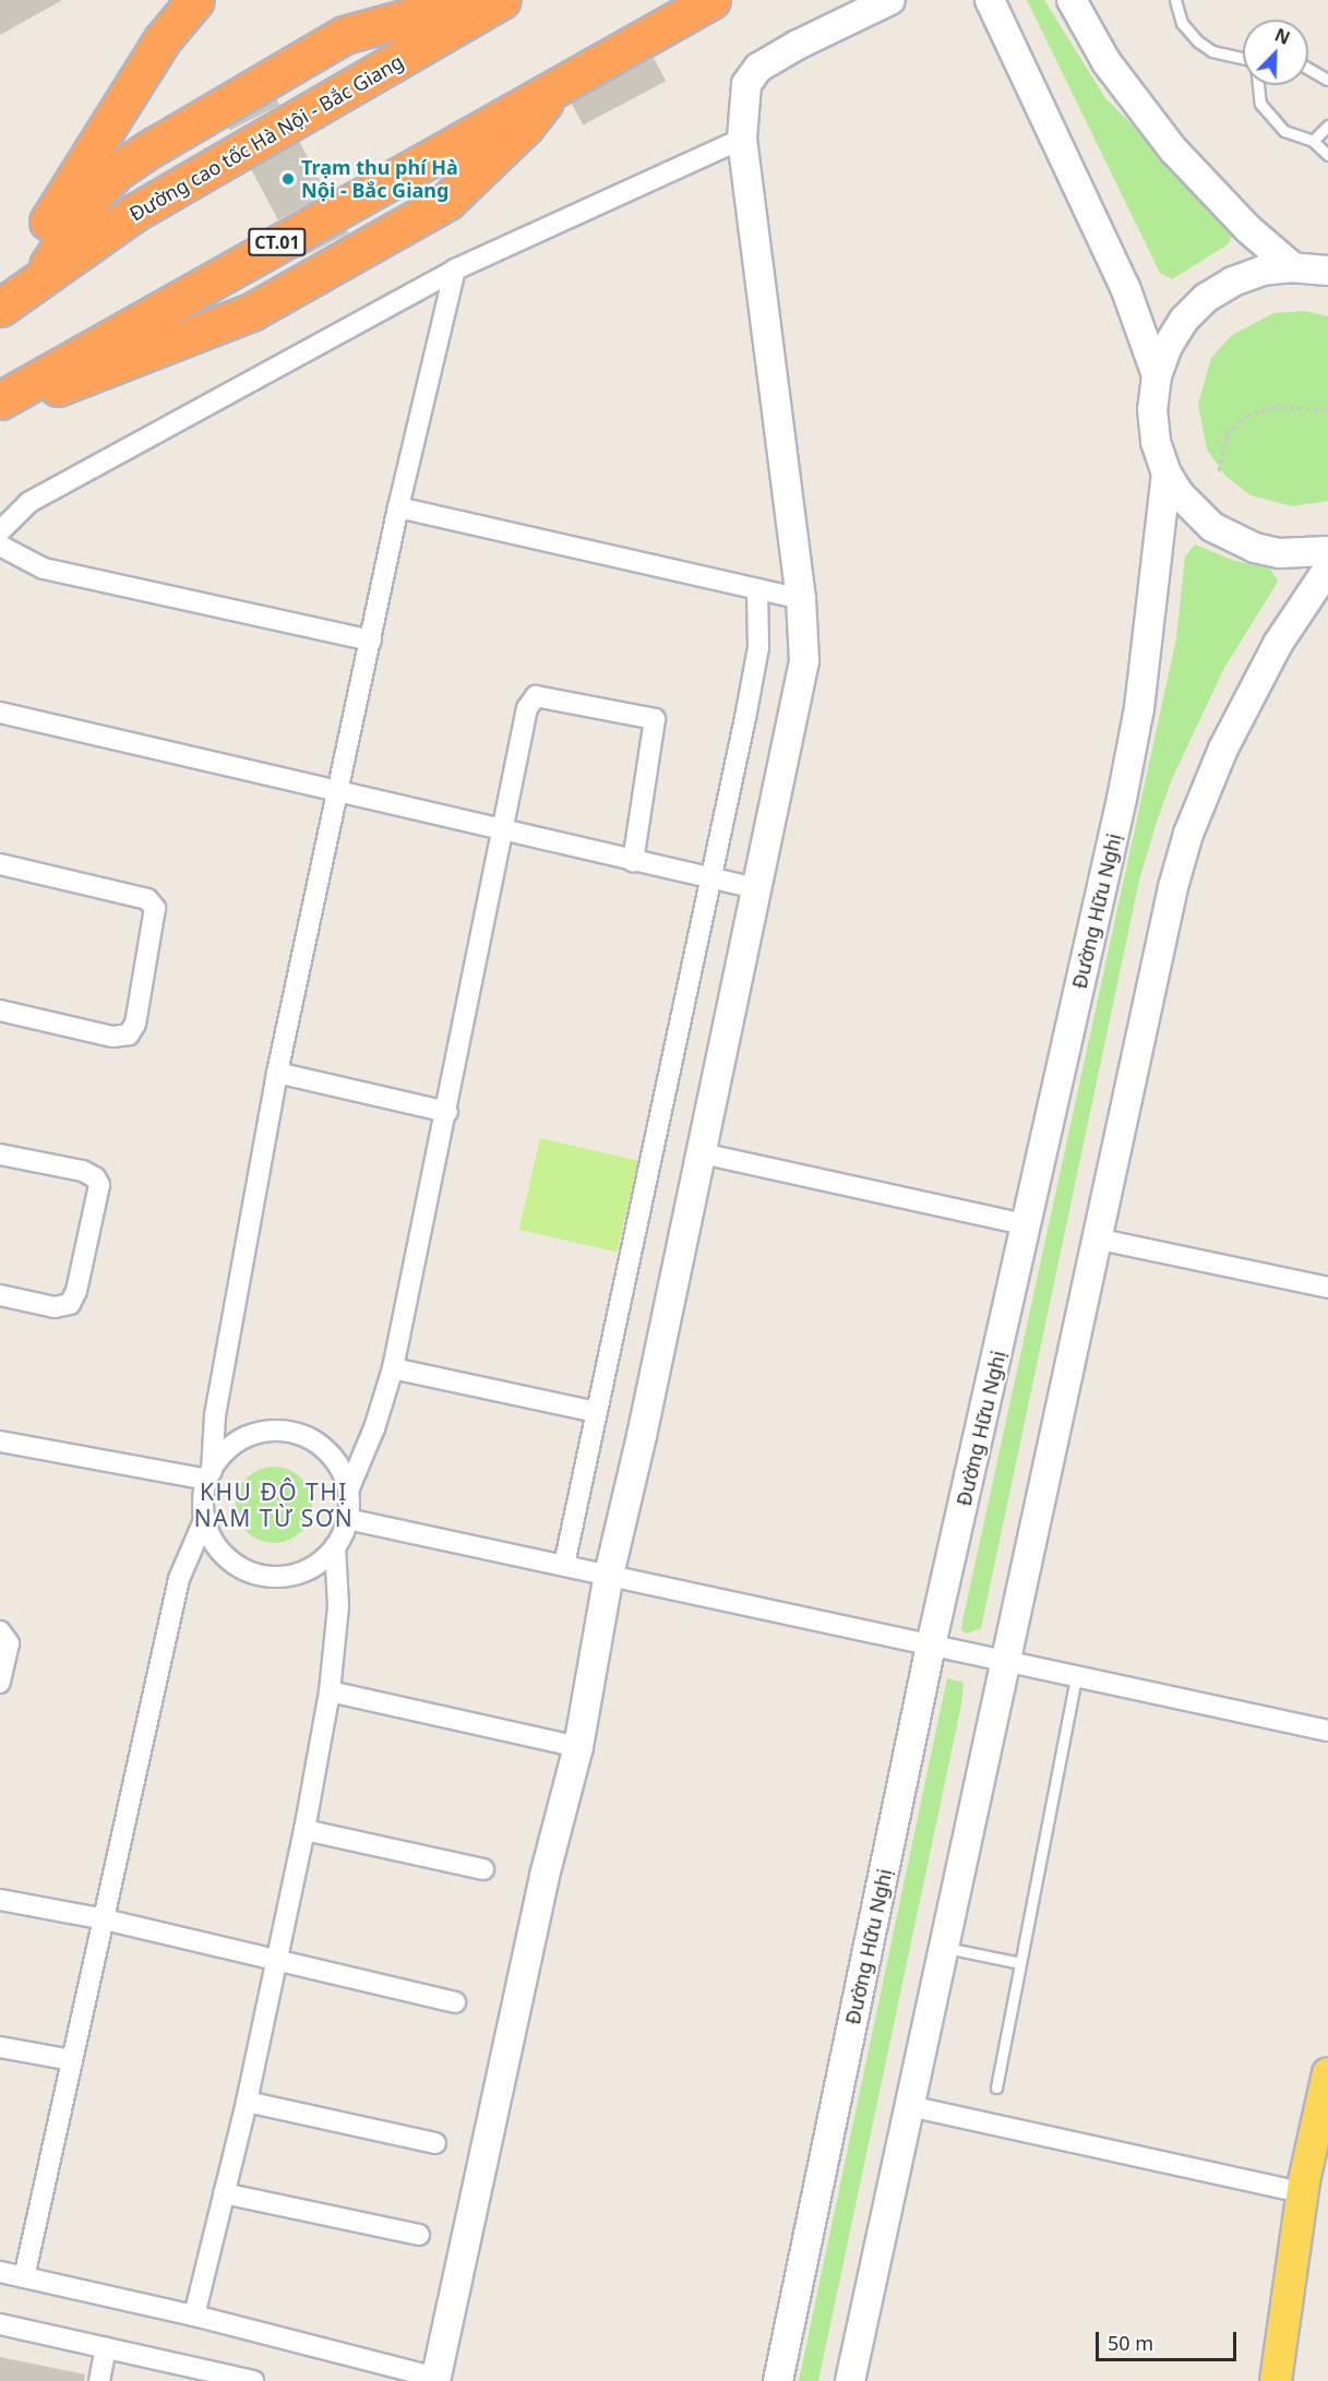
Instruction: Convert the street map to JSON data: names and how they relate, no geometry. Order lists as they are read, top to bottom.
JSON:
{
  "streets": {
    "highway": ["Đường cao tốc Hà Nội - Bắc Giang", "CT.01"],
    "main road": ["Đường Hữu Nghị"]
  },
  "districts": ["KHU ĐÔ THỊ NAM TỪ SƠN"],
  "places": ["Trạm thu phí Hà Nội - Bắc Giang"],
  "scale_bar": "50 m",
  "north": "top right"
}
